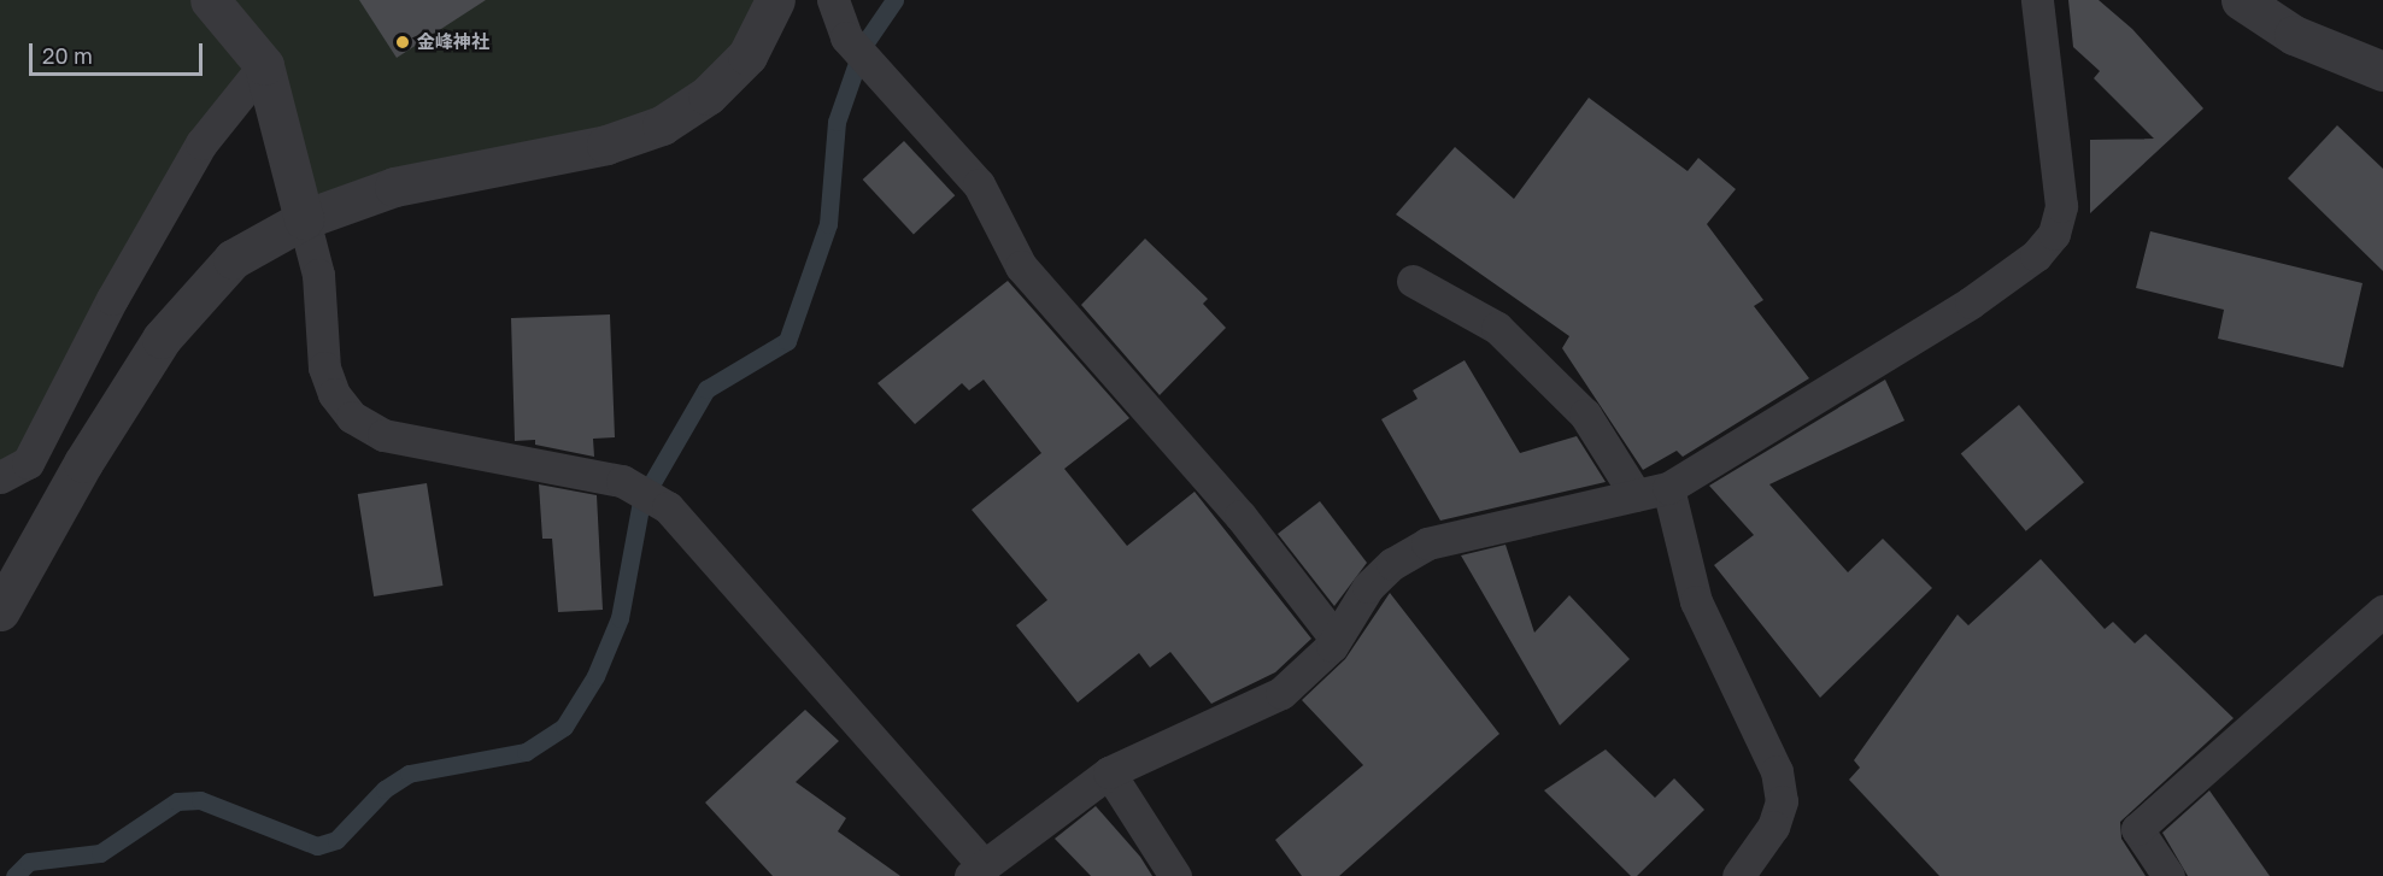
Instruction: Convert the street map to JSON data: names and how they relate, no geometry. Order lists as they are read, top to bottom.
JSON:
{
  "places": ["金峰神社"],
  "scale_bar": "20 m"
}
